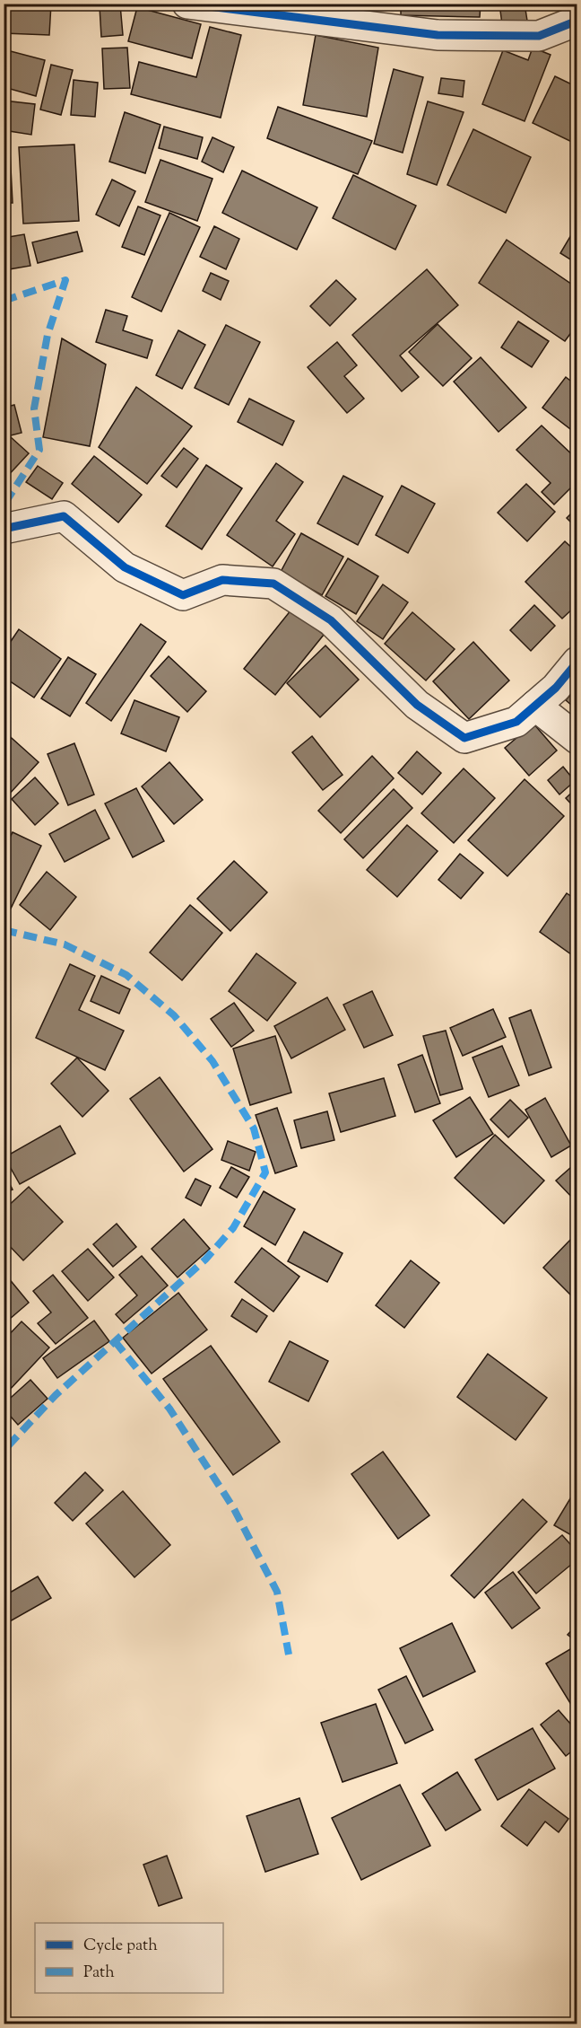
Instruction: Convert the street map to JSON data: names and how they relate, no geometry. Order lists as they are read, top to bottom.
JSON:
{
  "legend": ["Cycle path", "Path"]
}
